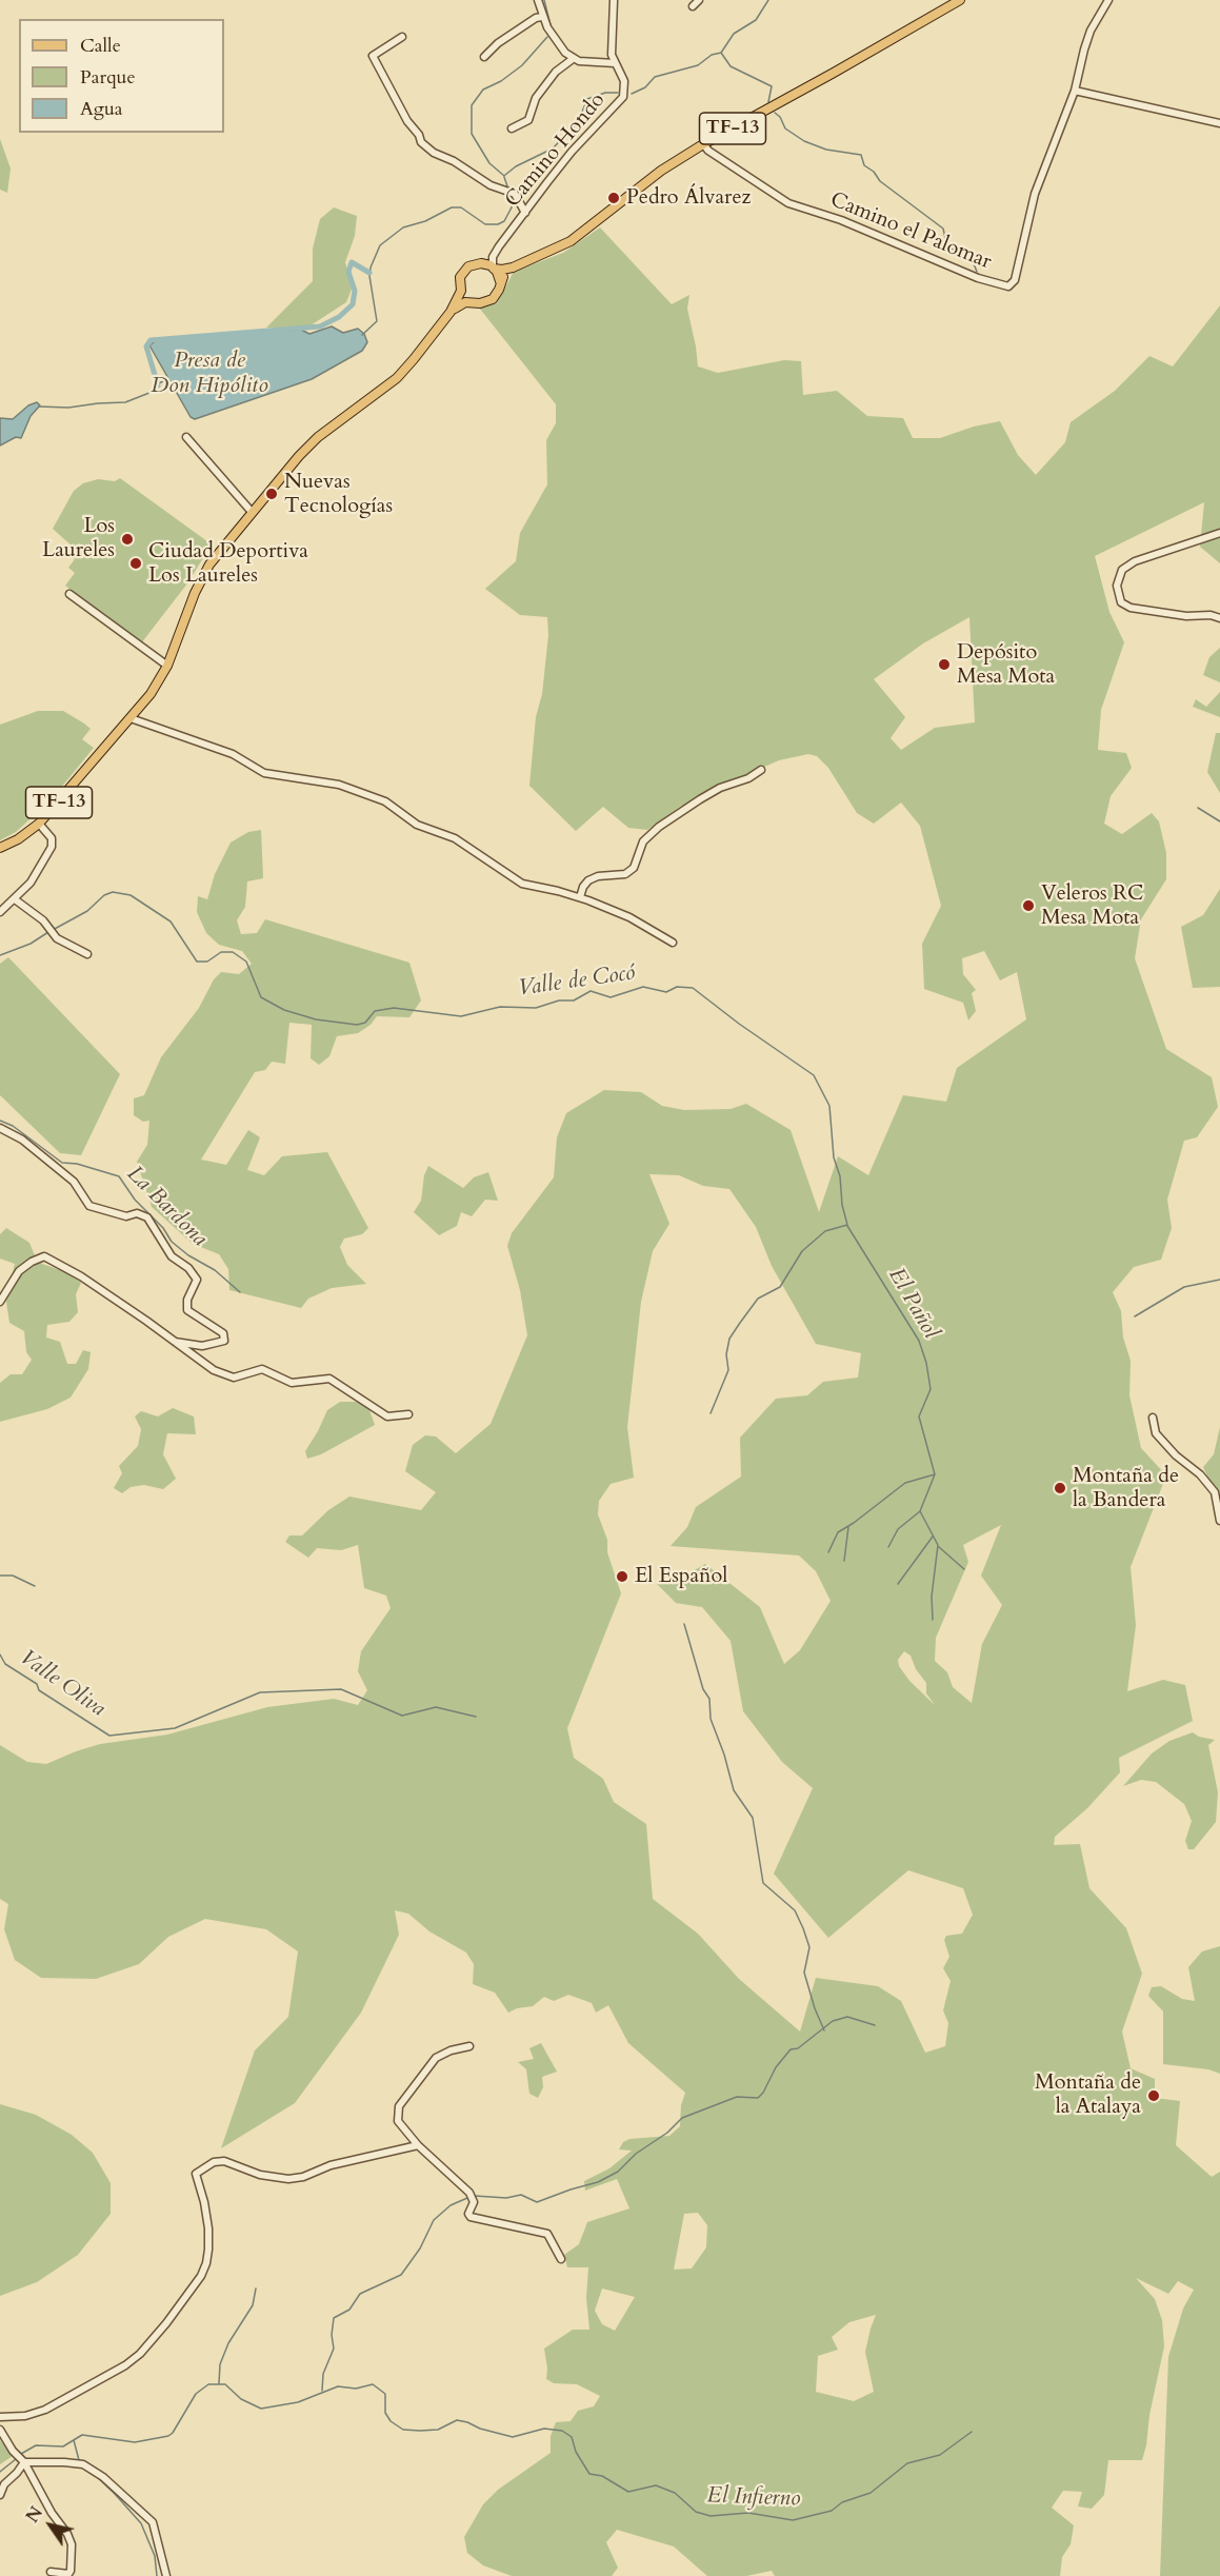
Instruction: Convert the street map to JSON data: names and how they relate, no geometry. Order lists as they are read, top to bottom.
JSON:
{
  "streets": {
    "main road": ["TF-13"],
    "street": ["Camino Hondo", "Camino el Palomar"]
  },
  "crossings": [
    ["TF-13", "Camino el Palomar"]
  ],
  "water": [
    "Presa de Don Hipólito",
    "Valle de Cocó",
    "La Bardona",
    "El Pañol",
    "Valle Oliva",
    "El Infierno"
  ],
  "places": [
    "Pedro Álvarez",
    "Nuevas Tecnologías",
    "Los Laureles",
    "Ciudad Deportiva Los Laureles",
    "Depósito Mesa Mota",
    "Veleros RC Mesa Mota",
    "Montaña de la Bandera",
    "El Español",
    "Montaña de la Atalaya"
  ],
  "legend": ["Calle", "Parque", "Agua"],
  "north": "top left"
}
